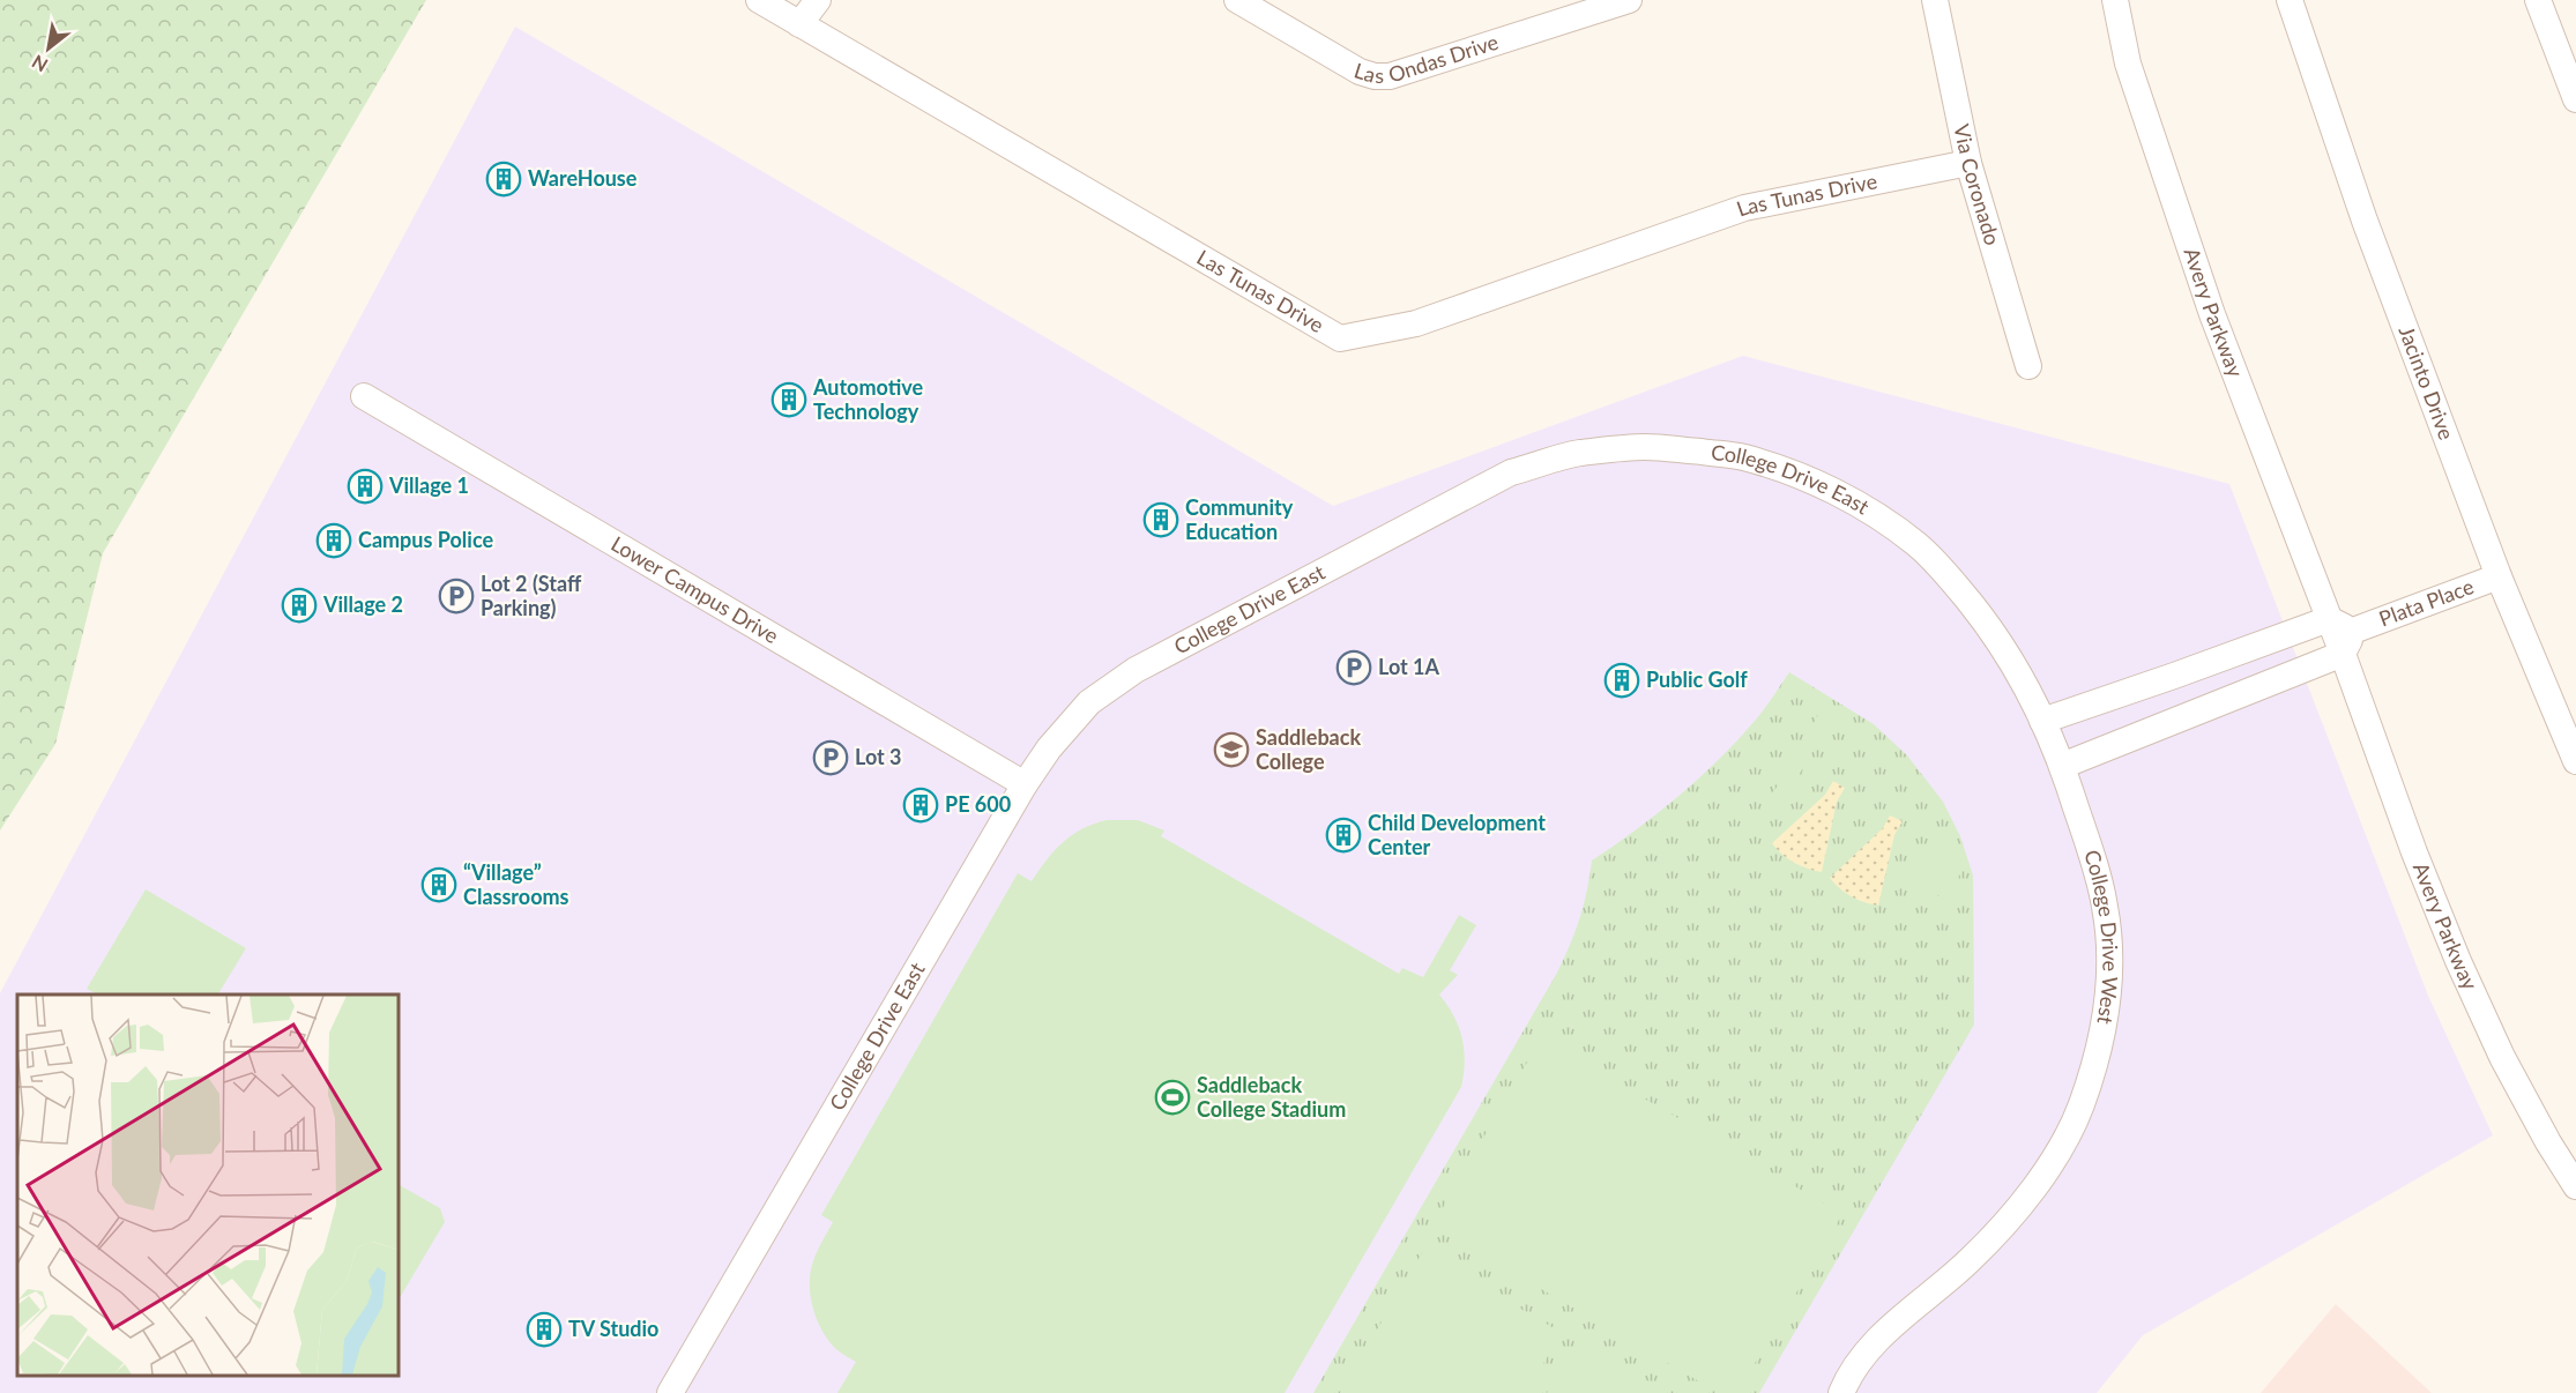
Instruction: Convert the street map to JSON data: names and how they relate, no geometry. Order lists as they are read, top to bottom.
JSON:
{
  "streets": {
    "street": [
      "Las Ondas Drive",
      "Via Coronado",
      "Las Tunas Drive",
      "Avery Parkway",
      "Jacinto Drive",
      "College Drive East",
      "Lower Campus Drive",
      "Plata Place",
      "College Drive West"
    ]
  },
  "crossings": [
    ["Via Coronado", "Las Tunas Drive"],
    ["Avery Parkway", "Plata Place"],
    ["Jacinto Drive", "Plata Place"],
    ["College Drive East", "Lower Campus Drive"],
    ["College Drive East", "College Drive West"]
  ],
  "places": {
    "building": [
      "WareHouse",
      "Automotive Technology",
      "Village 1",
      "Community Education",
      "Campus Police",
      "Village 2",
      "Public Golf",
      "PE 600",
      "Child Development Center",
      "“Village” Classrooms",
      "TV Studio"
    ],
    "parking": ["Lot 2 (Staff Parking)", "Lot 1A", "Lot 3"],
    "school or university": ["Saddleback College"],
    "sports": ["Saddleback College Stadium"]
  },
  "north": "bottom left"
}
